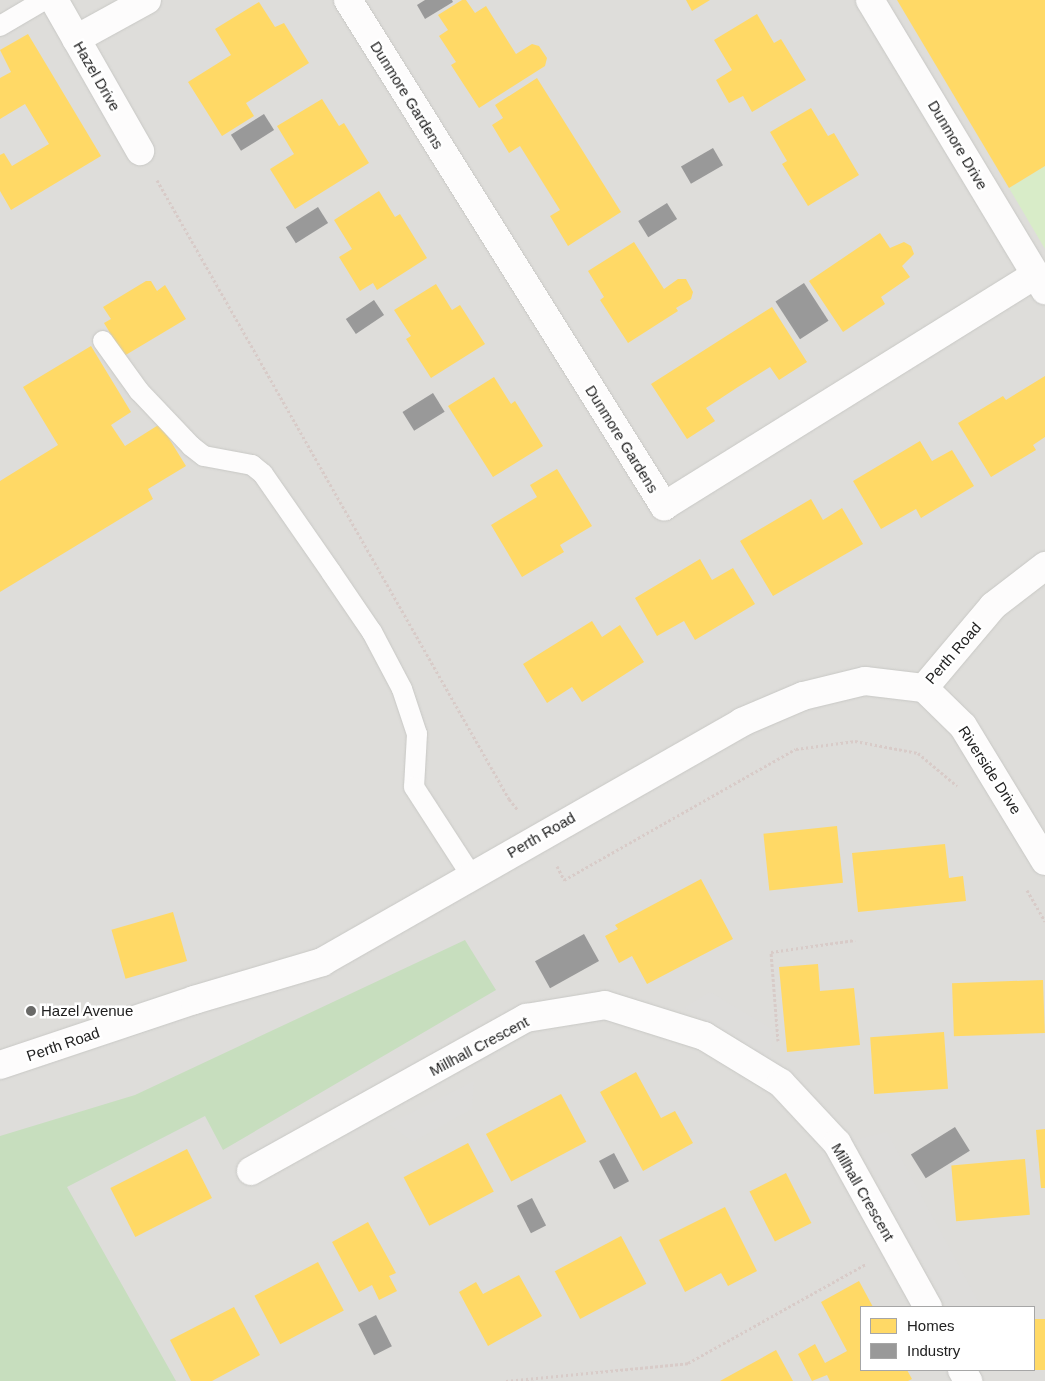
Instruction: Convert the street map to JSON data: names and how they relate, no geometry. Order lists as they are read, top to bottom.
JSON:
{
  "streets": {
    "street": [
      "Hazel Drive",
      "Dunmore Gardens",
      "Dunmore Drive",
      "Perth Road",
      "Riverside Drive",
      "Millhall Crescent"
    ]
  },
  "crossings": [
    ["Dunmore Gardens", "Dunmore Drive"],
    ["Perth Road", "Riverside Drive"]
  ],
  "places": ["Hazel Avenue"],
  "legend": ["Homes", "Industry"]
}
